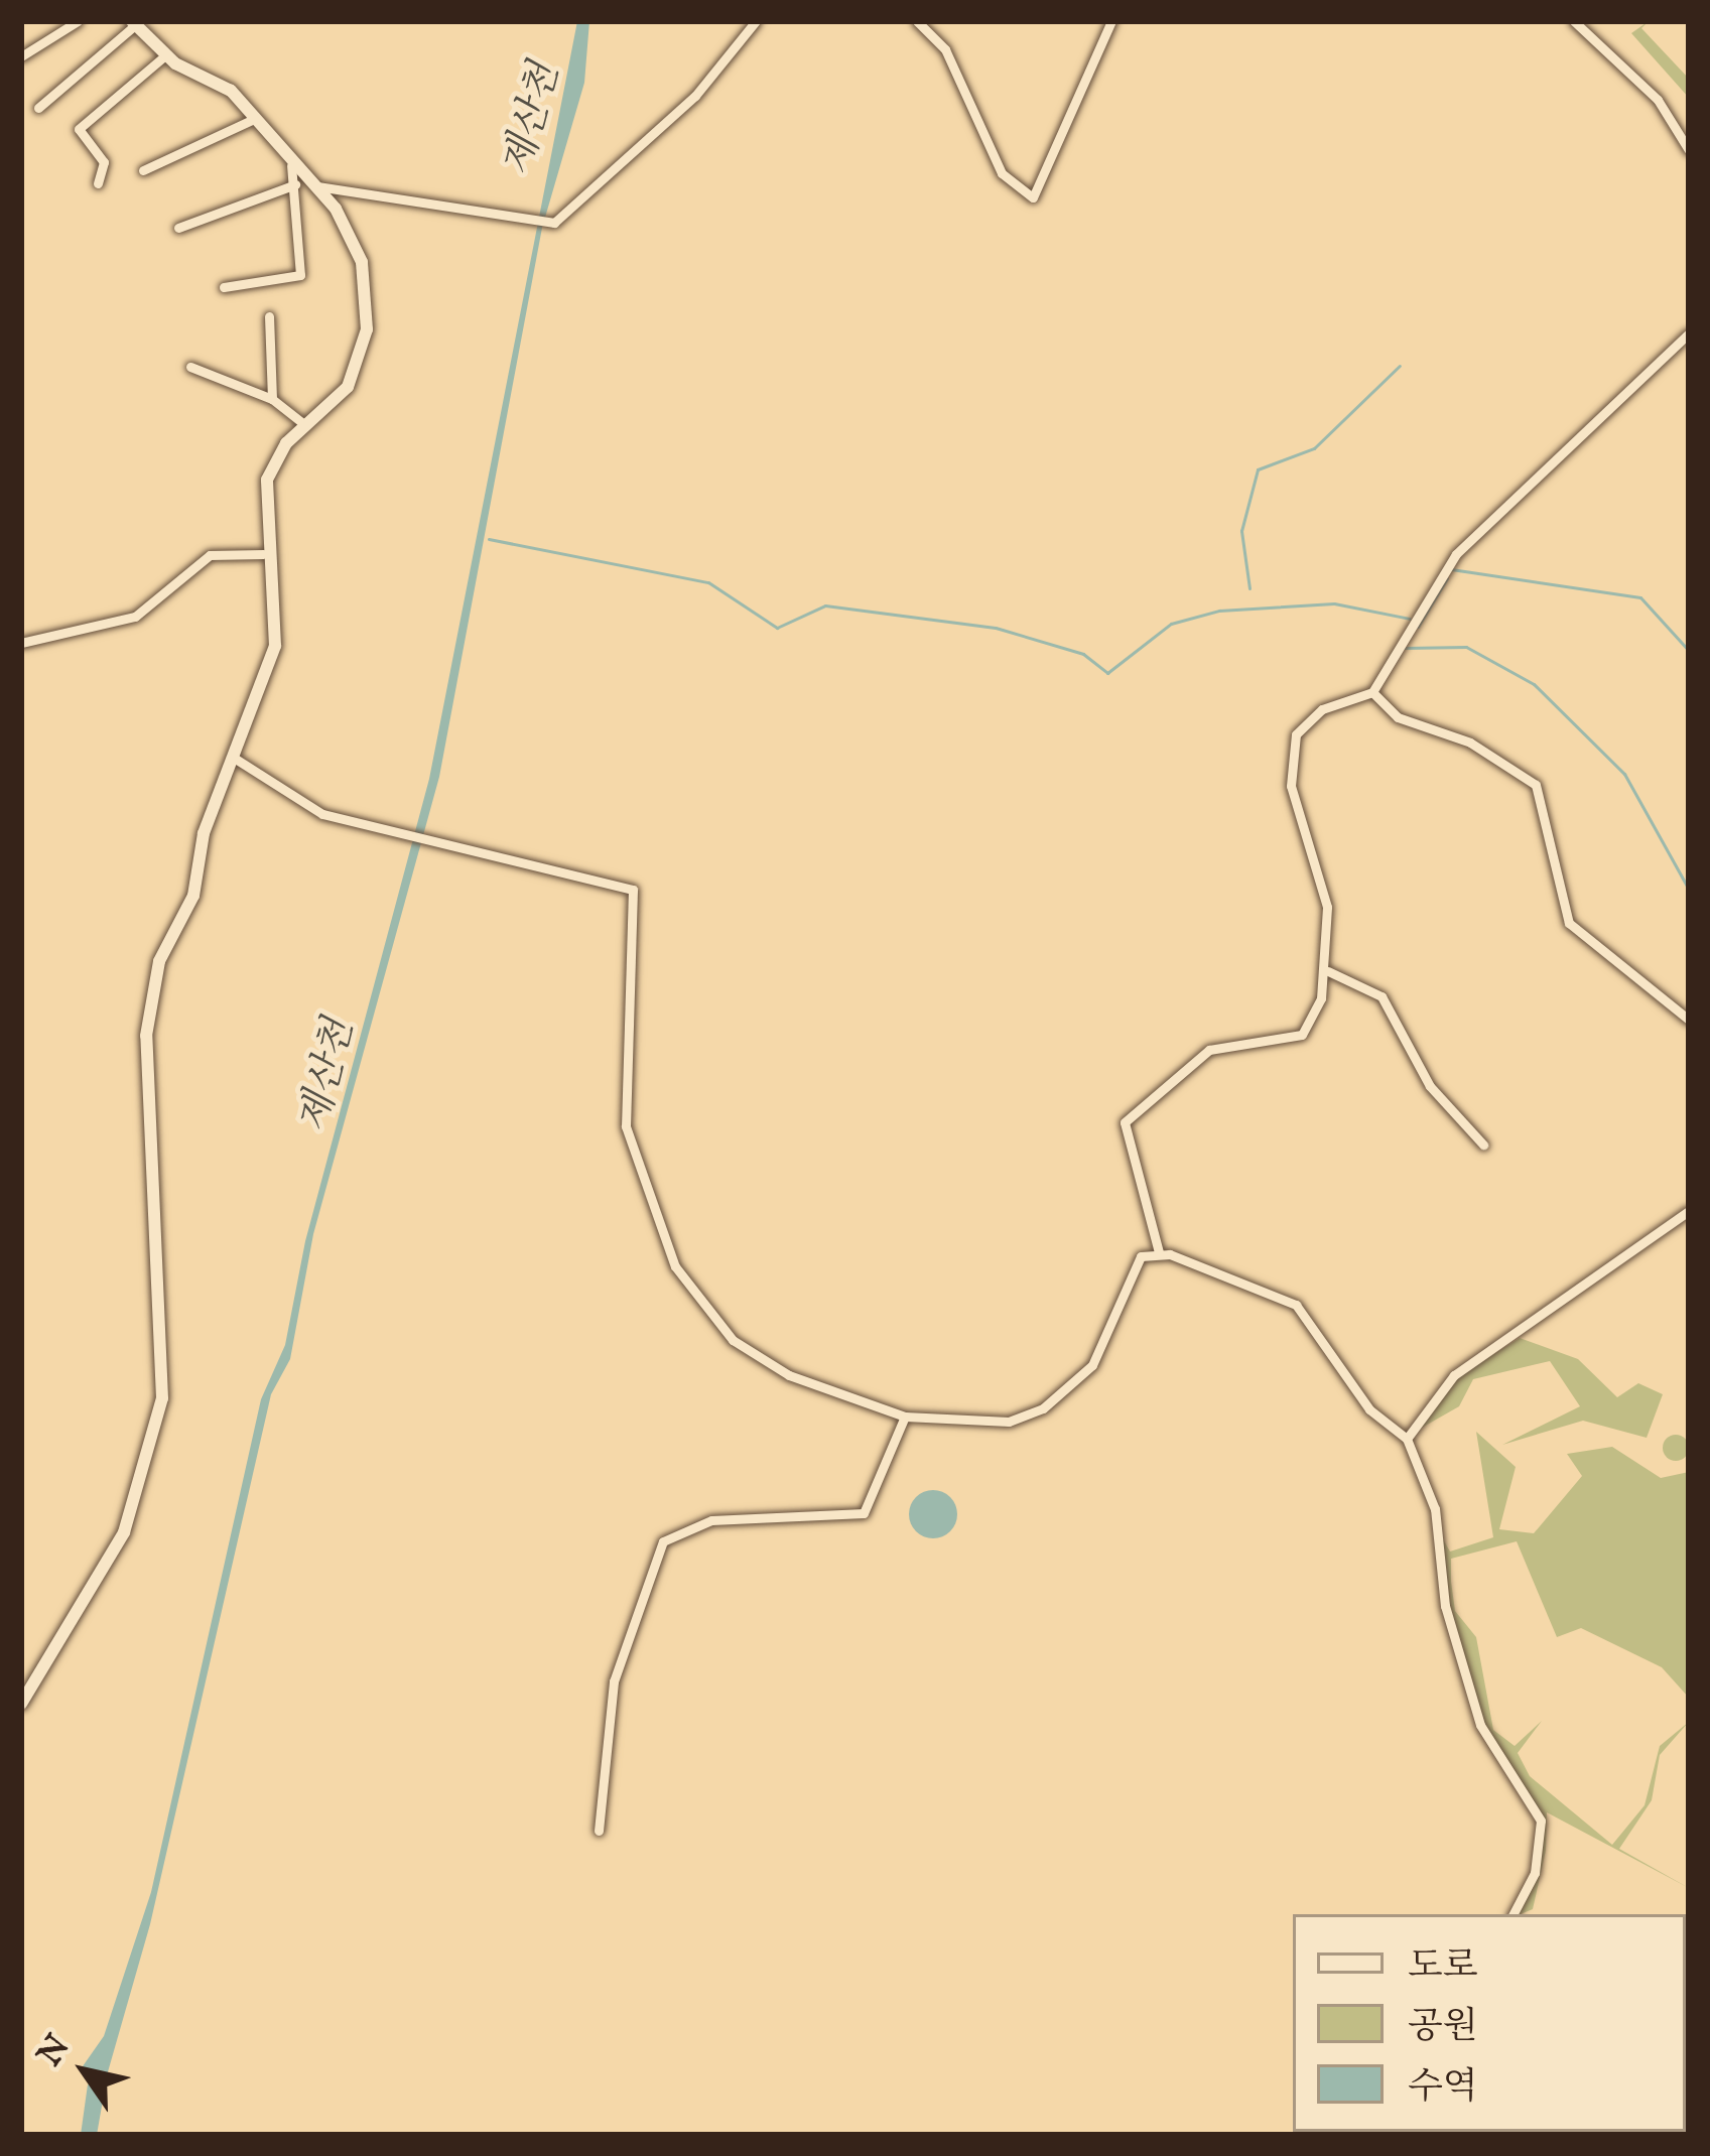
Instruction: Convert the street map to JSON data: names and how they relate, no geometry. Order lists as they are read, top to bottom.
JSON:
{
  "water": ["제산천"],
  "legend": ["도로", "공원", "수역"],
  "north": "top left"
}
